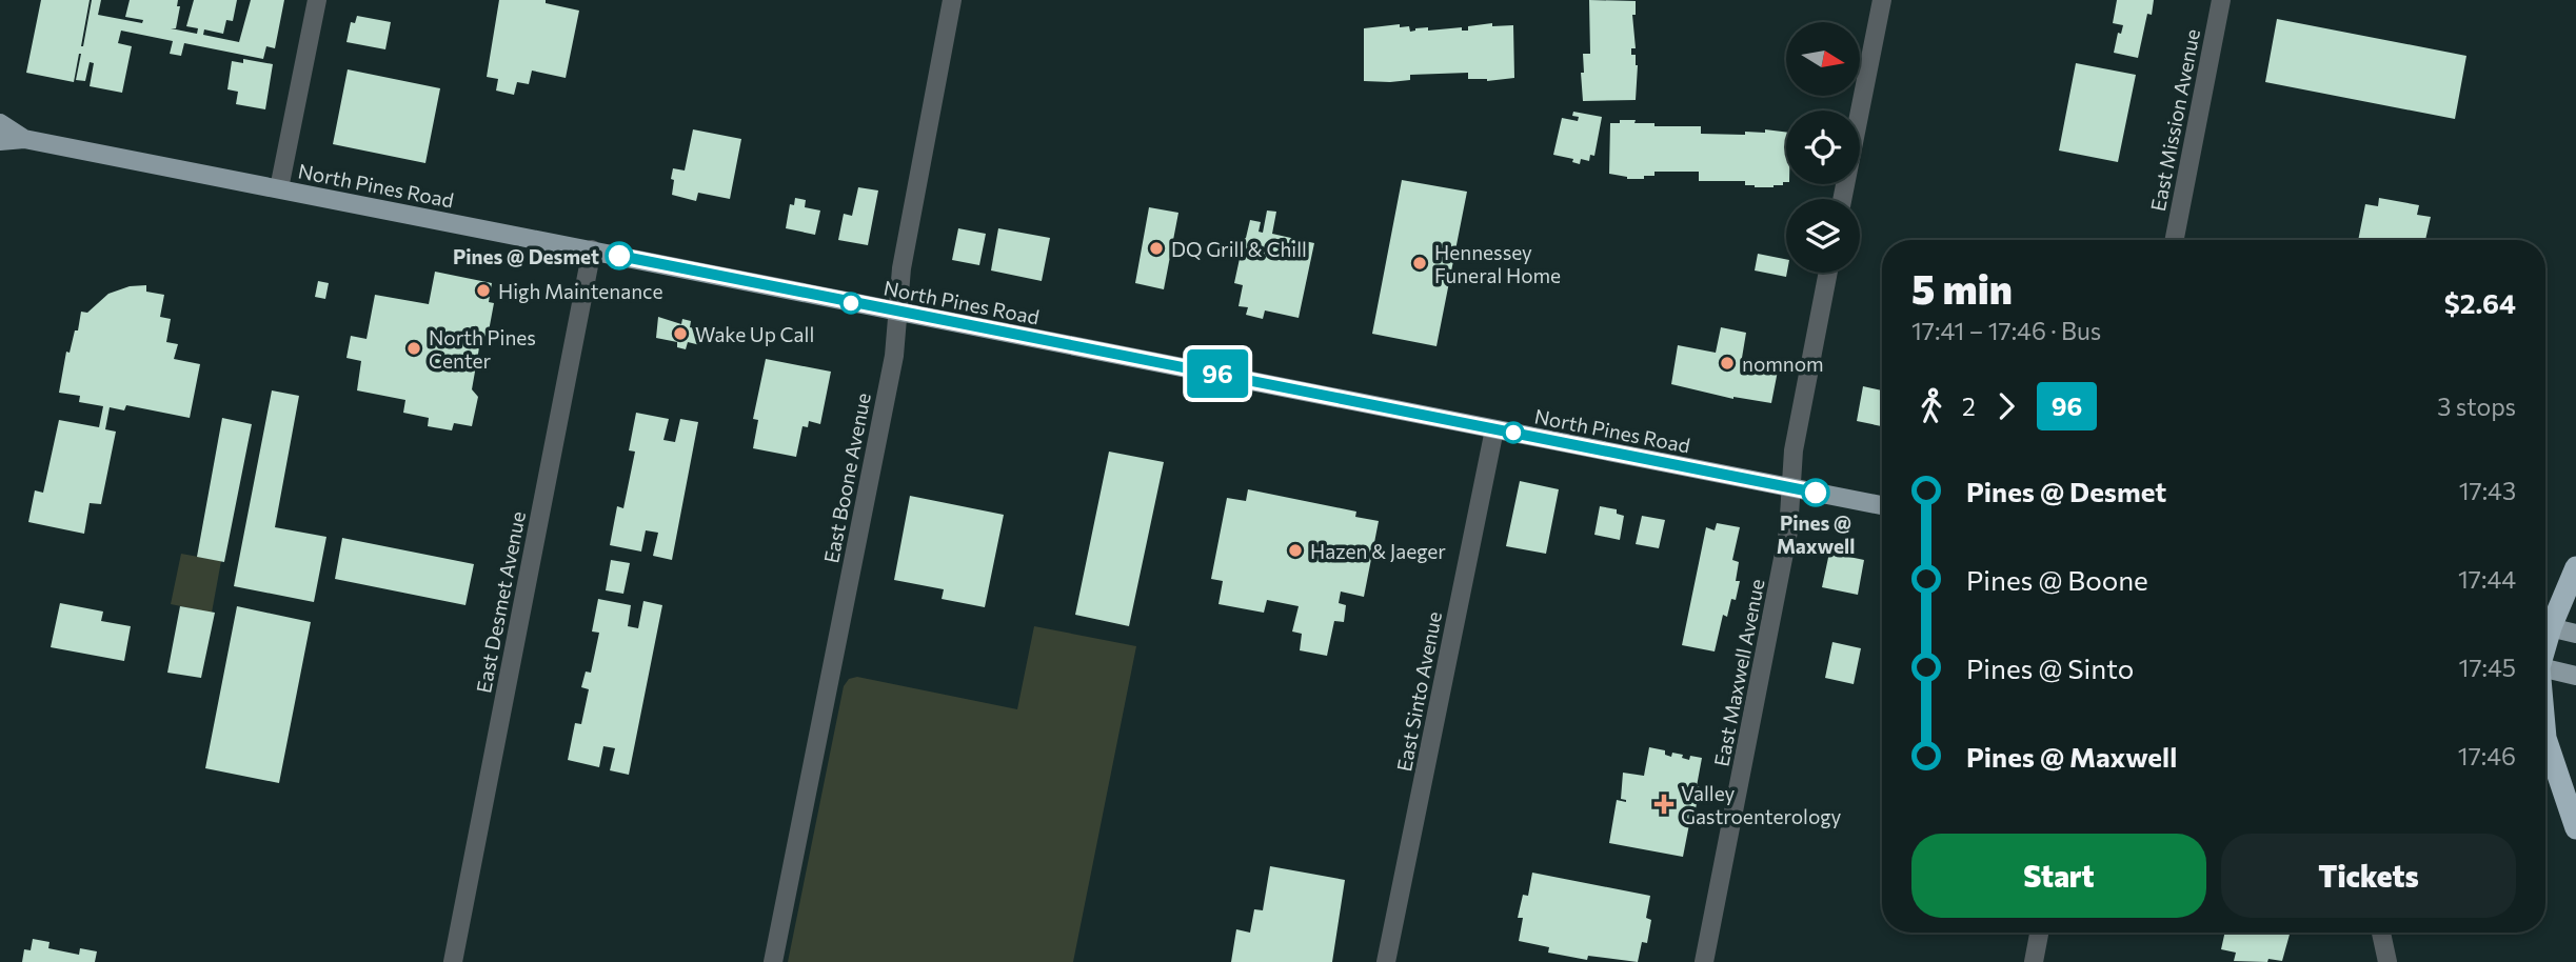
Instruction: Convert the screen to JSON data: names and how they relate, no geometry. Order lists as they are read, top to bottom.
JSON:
{
  "streets": {
    "main road": ["North Pines Road"],
    "street": [
      "East Mission Avenue",
      "East Boone Avenue",
      "East Desmet Avenue",
      "East Maxwell Avenue",
      "East Sinto Avenue"
    ]
  },
  "crossings": [
    ["North Pines Road", "East Boone Avenue"],
    ["North Pines Road", "East Desmet Avenue"],
    ["North Pines Road", "East Maxwell Avenue"],
    ["North Pines Road", "East Sinto Avenue"]
  ],
  "places": {
    "other": [
      "DQ Grill & Chill",
      "Pines @ Desmet",
      "Hennessey Funeral Home",
      "High Maintenance",
      "Wake Up Call",
      "North Pines Center",
      "nomnom",
      "Pines @ Maxwell",
      "Hazen & Jaeger"
    ],
    "health": ["Valley Gastroenterology"]
  },
  "lines": ["bus line 96"],
  "north": "right",
  "page": {
    "on_map": "96",
    "heading": ["5 min", "17:41 – 17:46 · Bus", "$2.64"],
    "legs": ["2", "96", "3 stops"],
    "list": [
      {
        "name": "Pines @ Desmet",
        "value": "17:43"
      },
      {
        "name": "Pines @ Boone",
        "value": "17:44"
      },
      {
        "name": "Pines @ Sinto",
        "value": "17:45"
      },
      {
        "name": "Pines @ Maxwell",
        "value": "17:46"
      }
    ],
    "buttons": ["Start", "Tickets"]
  }
}
